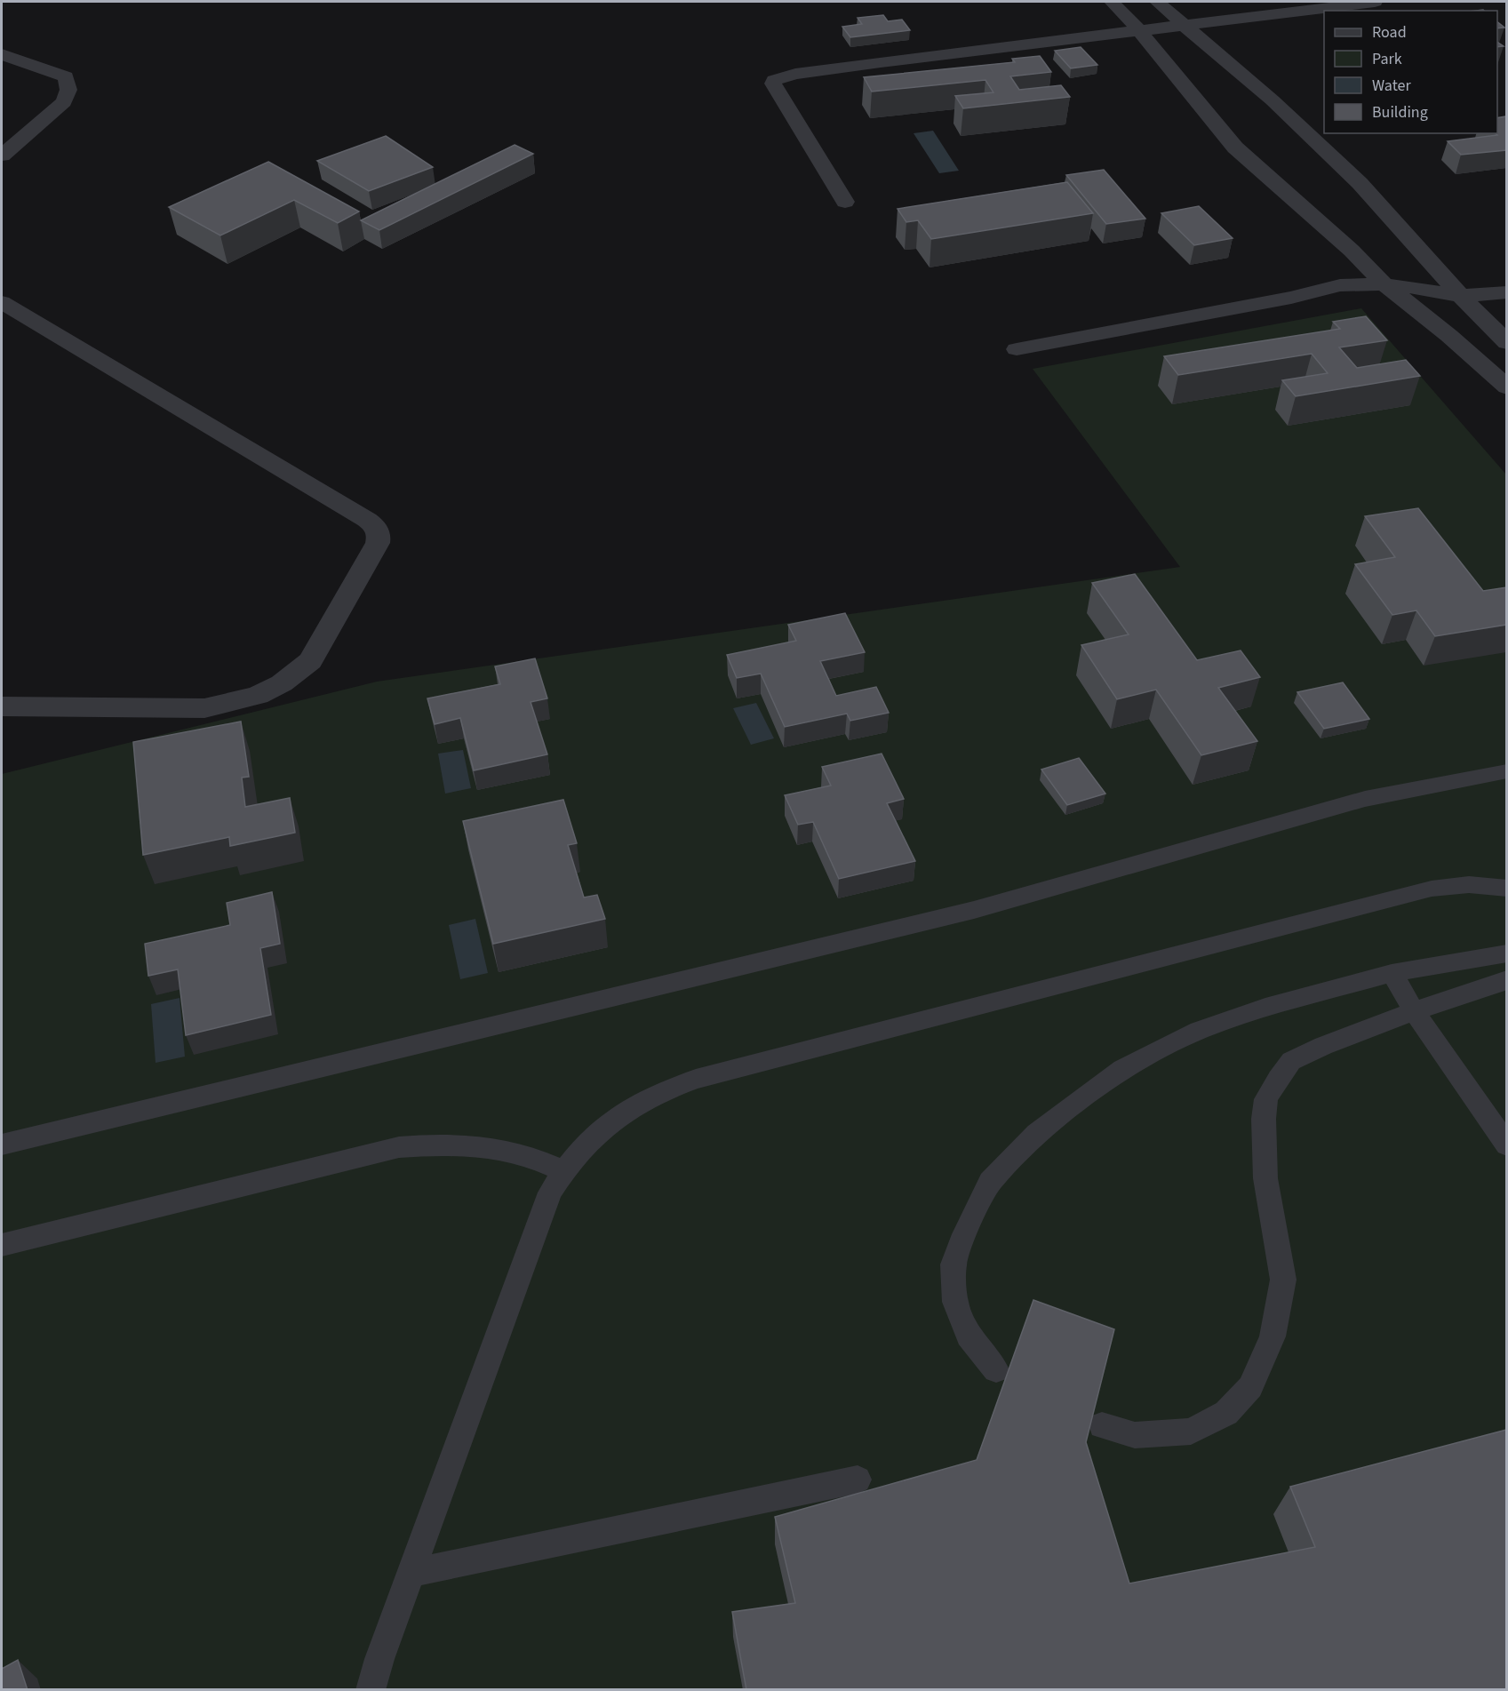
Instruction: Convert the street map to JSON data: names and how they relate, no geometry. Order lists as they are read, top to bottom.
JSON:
{
  "legend": [
    "Road",
    "Park",
    "Water",
    "Building"
  ]
}
